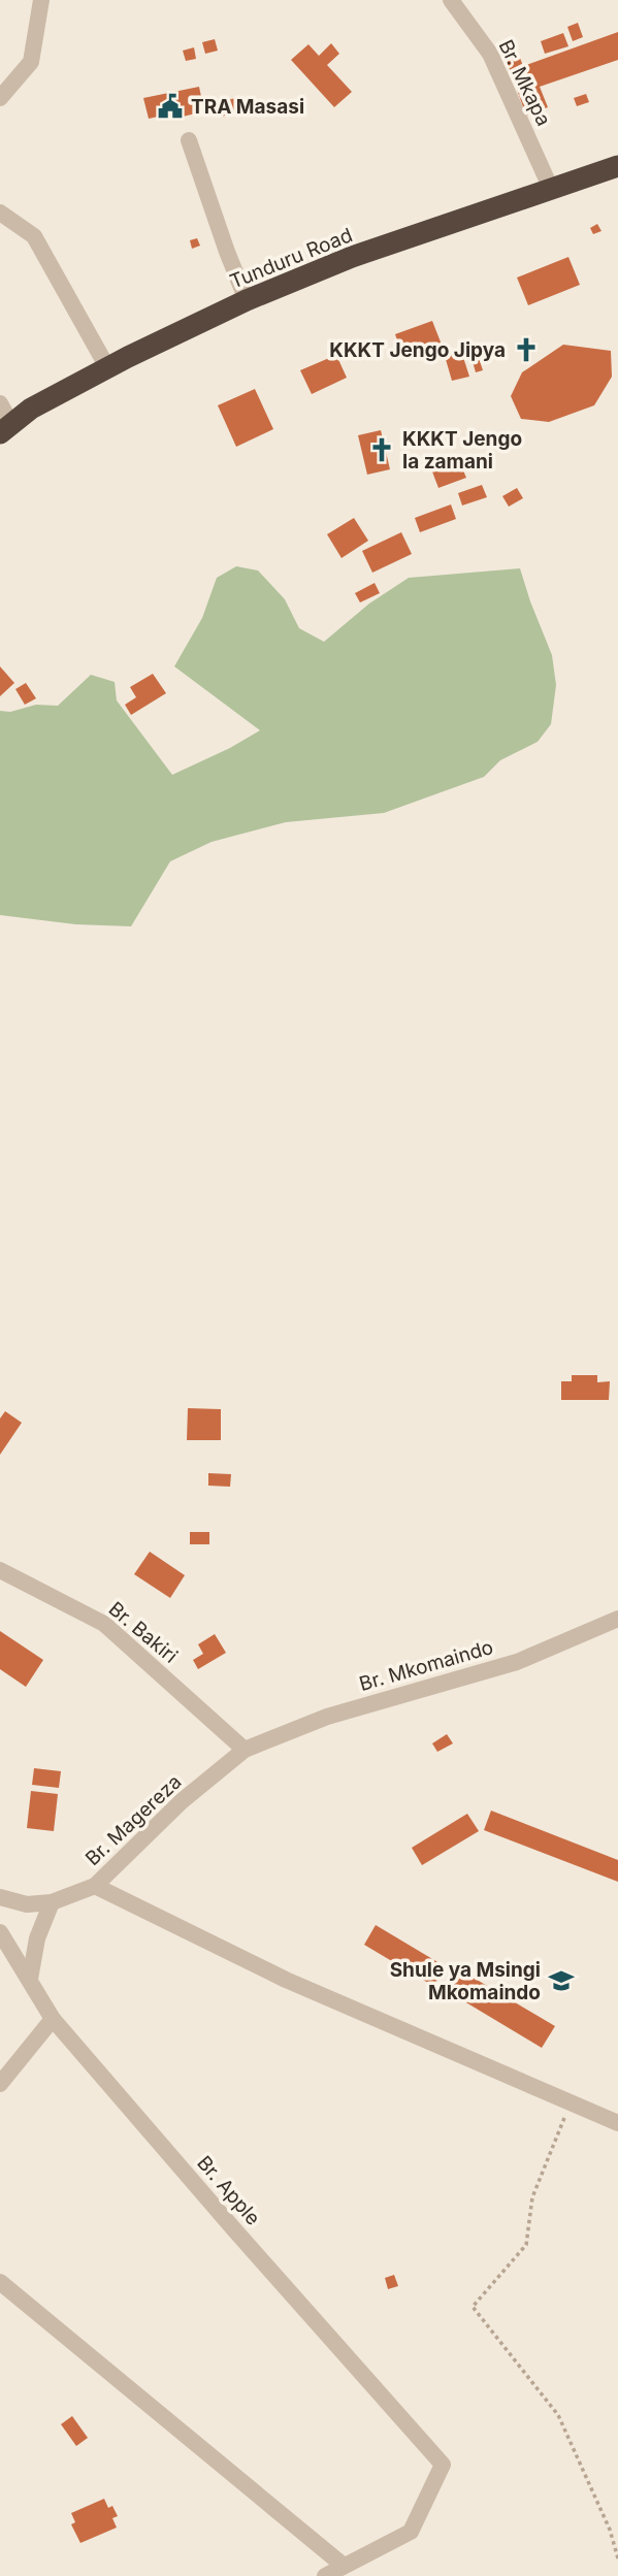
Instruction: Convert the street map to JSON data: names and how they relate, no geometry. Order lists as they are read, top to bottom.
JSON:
{
  "streets": {
    "highway": ["Tunduru Road"],
    "street": [
      "Br. Mkapa",
      "Br. Bakiri",
      "Br. Mkomaindo",
      "Br. Magereza",
      "Br. Apple"
    ]
  },
  "crossings": [
    ["Br. Mkapa", "Tunduru Road"],
    ["Br. Bakiri", "Br. Mkomaindo"],
    ["Br. Bakiri", "Br. Magereza"],
    ["Br. Mkomaindo", "Br. Magereza"]
  ],
  "places": {
    "public building": ["TRA Masasi"],
    "church": ["KKKT Jengo Jipya", "KKKT Jengo la zamani"],
    "school or university": ["Shule ya Msingi Mkomaindo"]
  }
}
